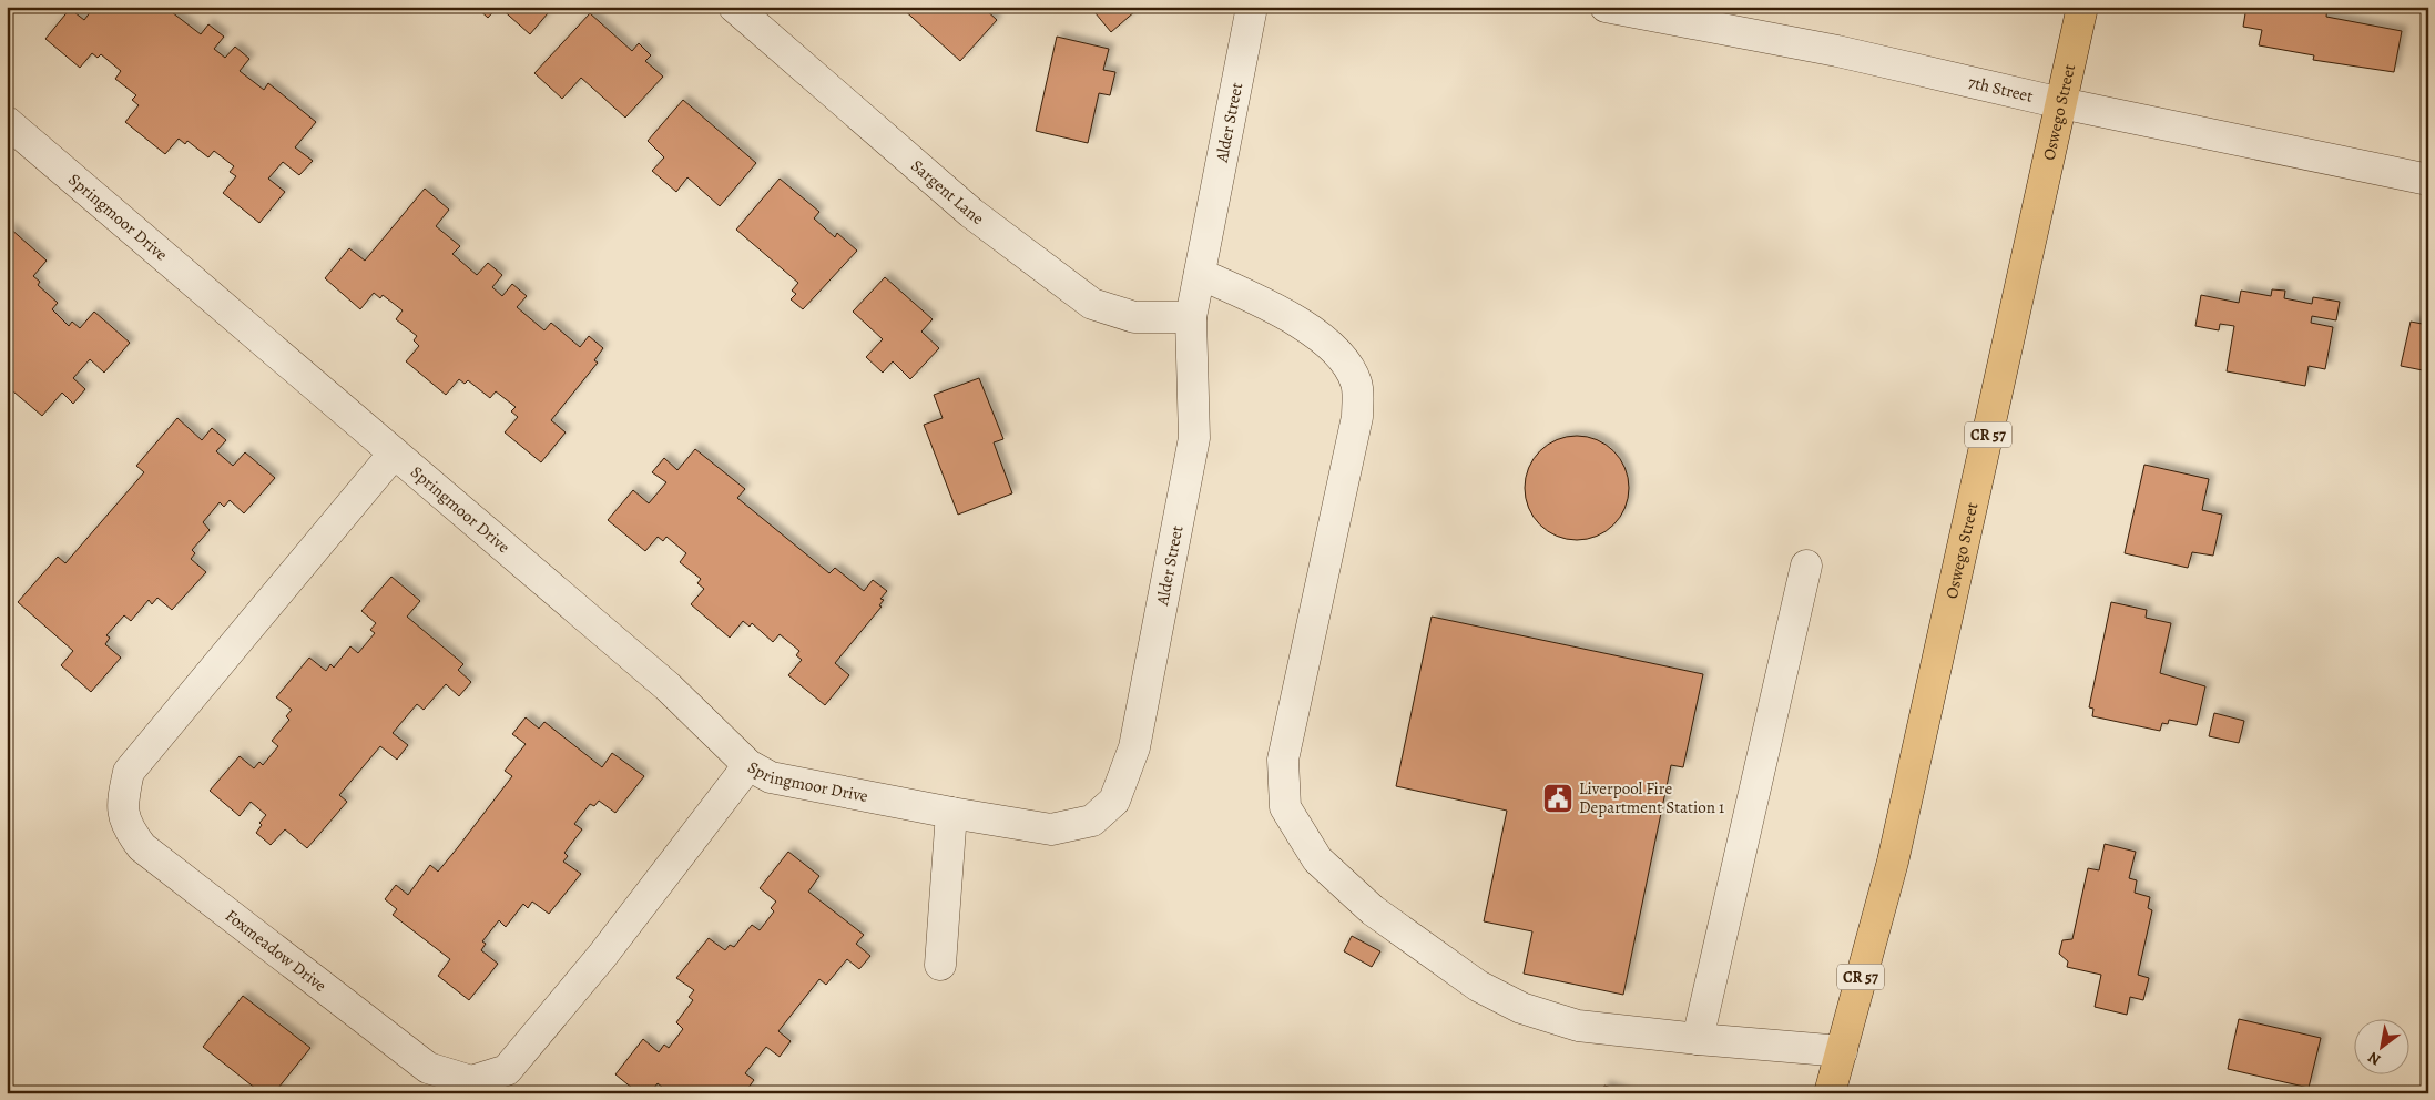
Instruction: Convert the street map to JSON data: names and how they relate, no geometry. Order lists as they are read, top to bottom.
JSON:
{
  "streets": {
    "main road": ["Oswego Street", "CR 57"],
    "street": [
      "7th Street",
      "Alder Street",
      "Sargent Lane",
      "Springmoor Drive",
      "Foxmeadow Drive"
    ]
  },
  "crossings": [
    ["7th Street", "Oswego Street"],
    ["Alder Street", "Sargent Lane"],
    ["Alder Street", "Springmoor Drive"],
    ["Springmoor Drive", "Foxmeadow Drive"]
  ],
  "places": {
    "public building": ["Liverpool Fire Department Station 1"]
  },
  "north": "bottom left"
}
